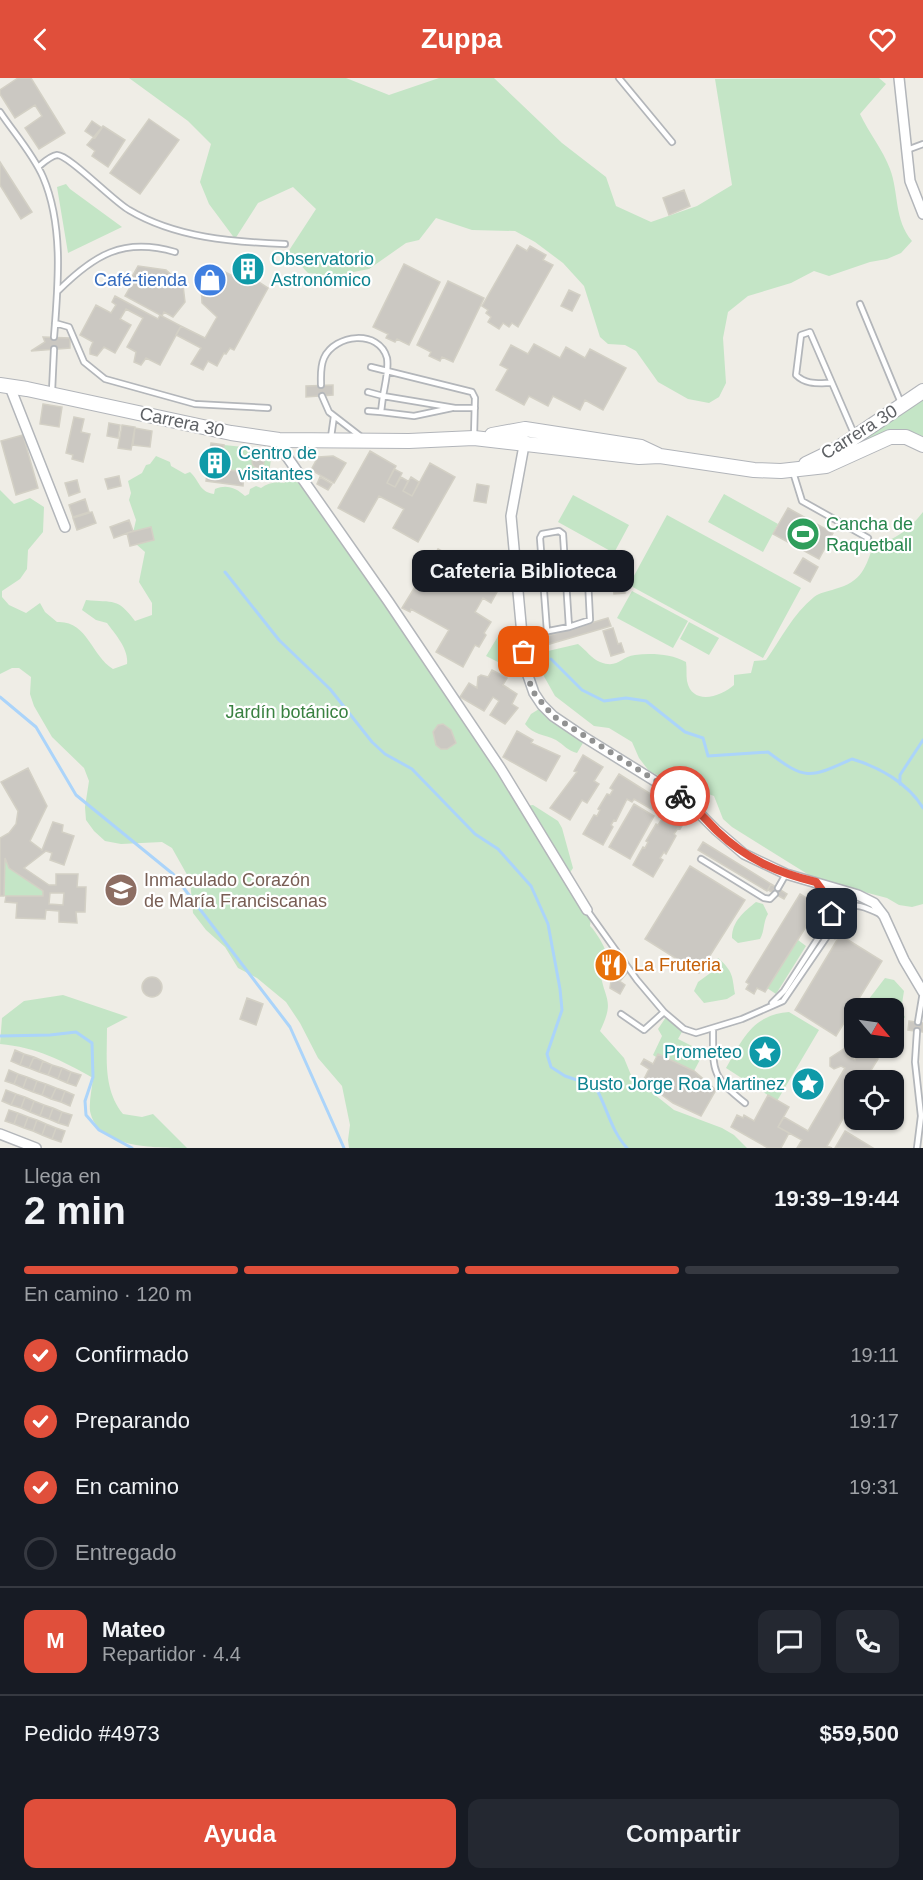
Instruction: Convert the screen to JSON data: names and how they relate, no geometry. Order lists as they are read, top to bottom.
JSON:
{
  "streets": {
    "street": ["Carrera 30"]
  },
  "parks": ["Jardín botánico"],
  "places": {
    "building": ["Observatorio Astronómico", "Centro de visitantes"],
    "shop": ["Café-tienda"],
    "sports": ["Cancha de Raquetball"],
    "other": ["Cafeteria Biblioteca"],
    "school or university": ["Inmaculado Corazón de María Franciscanas"],
    "restaurant": ["La Fruteria"],
    "place": ["Prometeo", "Busto Jorge Roa Martinez"]
  },
  "north": "bottom right",
  "page": {
    "header": "Zuppa",
    "bubble": "Cafeteria Biblioteca",
    "heading": ["2 min", "Llega en", "19:39–19:44"],
    "panel": [
      "Mateo",
      "Repartidor · 4.4",
      "Pedido #4973",
      "$59,500"
    ],
    "bar": "En camino · 120 m",
    "list": [
      ["Confirmado", "19:11"],
      ["Preparando", "19:17"],
      ["En camino", "19:31"],
      "Entregado"
    ],
    "round": "M",
    "buttons": ["Ayuda", "Compartir"]
  }
}
